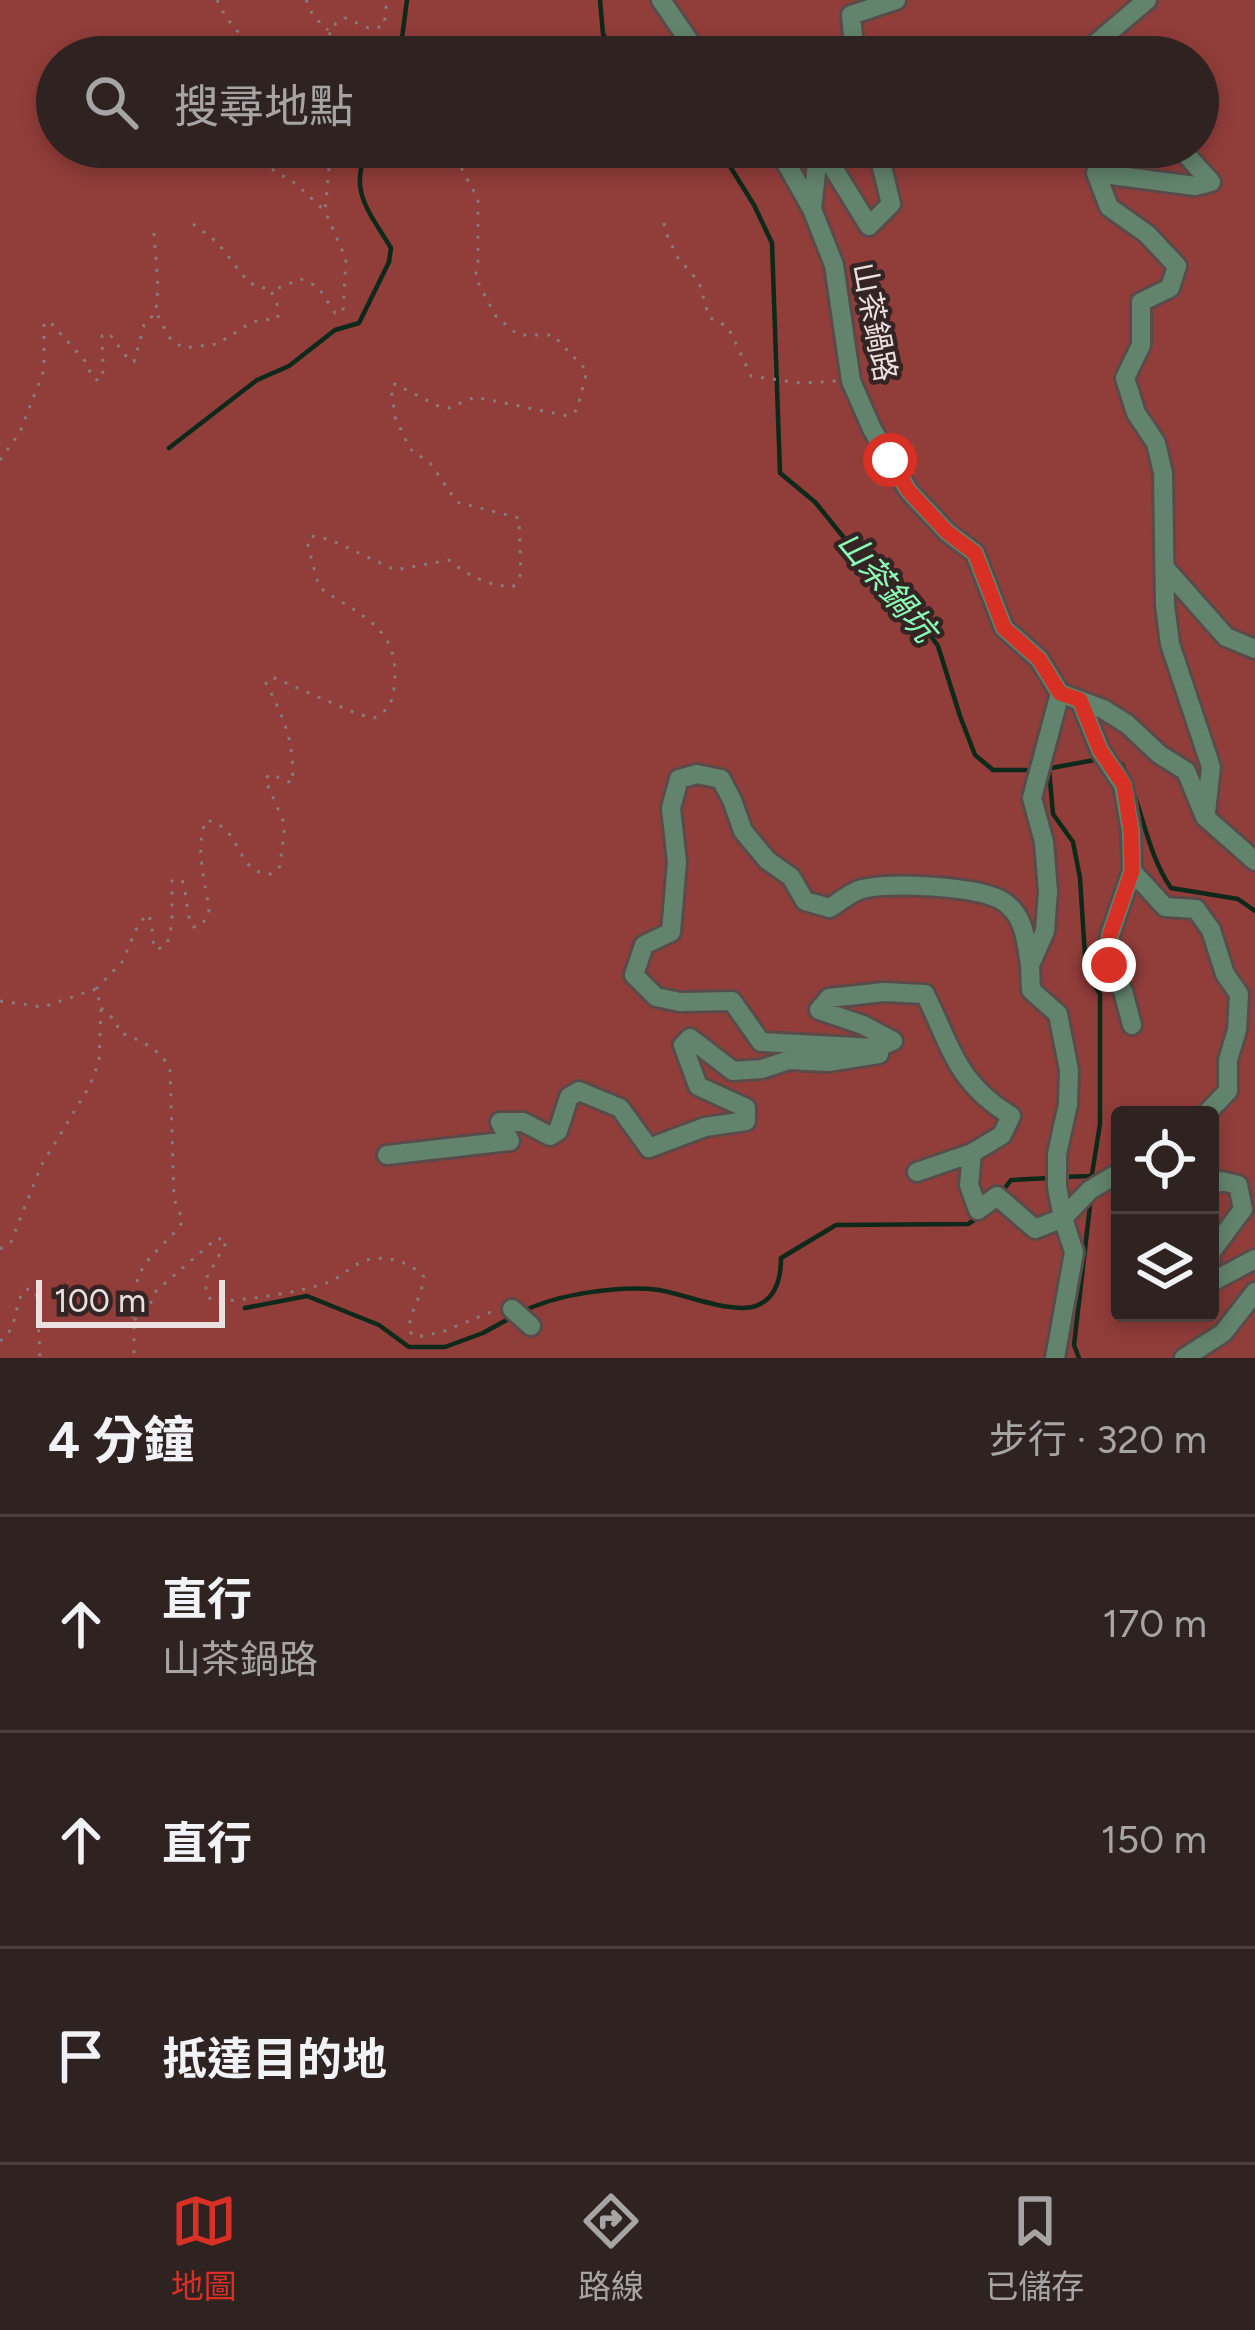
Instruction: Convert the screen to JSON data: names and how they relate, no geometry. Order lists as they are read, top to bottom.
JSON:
{
  "streets": {
    "street": ["山茶鍋路"]
  },
  "water": ["山茶鍋坑"],
  "scale_bar": "100 m",
  "page": {
    "search": "搜尋地點",
    "scale": "100 m",
    "heading": ["4 分鐘", "步行 · 320 m"],
    "list": [
      ["直行", "山茶鍋路", "170 m"],
      ["直行", "150 m"],
      "抵達目的地"
    ],
    "nav": ["地圖", "路線", "已儲存"]
  }
}
